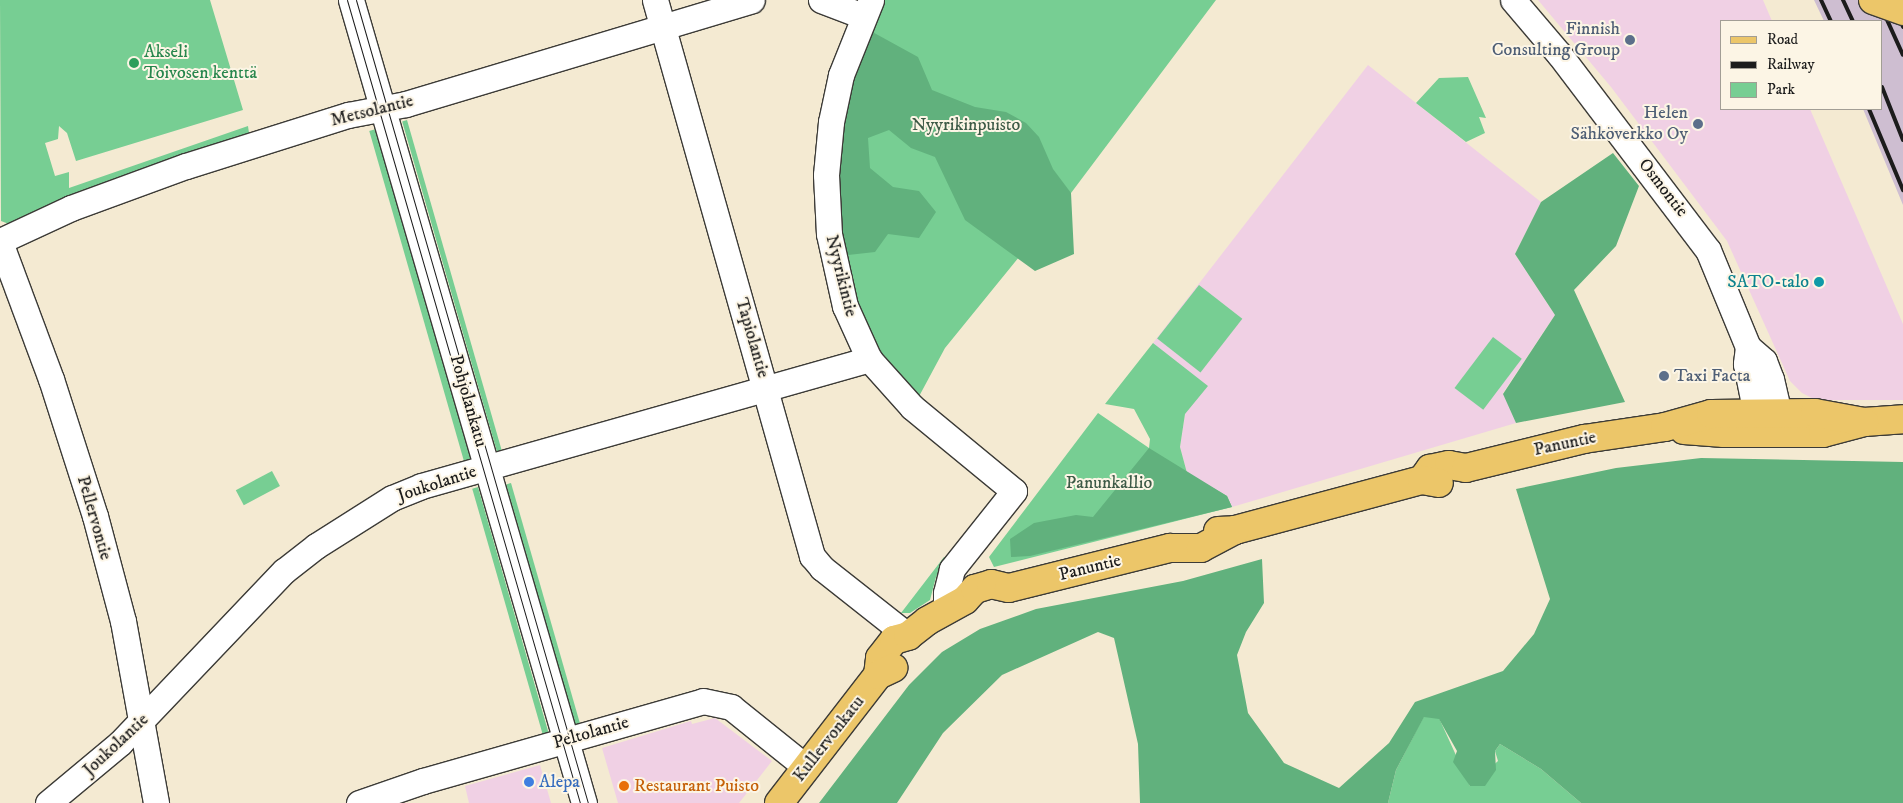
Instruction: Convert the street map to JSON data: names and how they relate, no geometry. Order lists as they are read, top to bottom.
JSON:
{
  "streets": {
    "main road": ["Panuntie", "Kullervonkatu"],
    "street": [
      "Metsolantie",
      "Osmontie",
      "Nyyrikintie",
      "Tapiolantie",
      "Pohjolankatu",
      "Joukolantie",
      "Pellervontie",
      "Peltolantie"
    ]
  },
  "crossings": [
    ["Metsolantie", "Tapiolantie"],
    ["Metsolantie", "Pohjolankatu"],
    ["Metsolantie", "Pellervontie"],
    ["Osmontie", "Panuntie"],
    ["Nyyrikintie", "Panuntie"],
    ["Nyyrikintie", "Joukolantie"],
    ["Tapiolantie", "Joukolantie"],
    ["Tapiolantie", "Kullervonkatu"],
    ["Pohjolankatu", "Joukolantie"],
    ["Pohjolankatu", "Peltolantie"],
    ["Joukolantie", "Pellervontie"],
    ["Peltolantie", "Kullervonkatu"]
  ],
  "parks": ["Nyyrikinpuisto", "Panunkallio"],
  "places": [
    "Finnish Consulting Group",
    "Akseli Toivosen kenttä",
    "Helen Sähköverkko Oy",
    "SATO-talo",
    "Taxi Facta",
    "Alepa",
    "Restaurant Puisto"
  ],
  "legend": ["Road", "Railway", "Park"]
}
